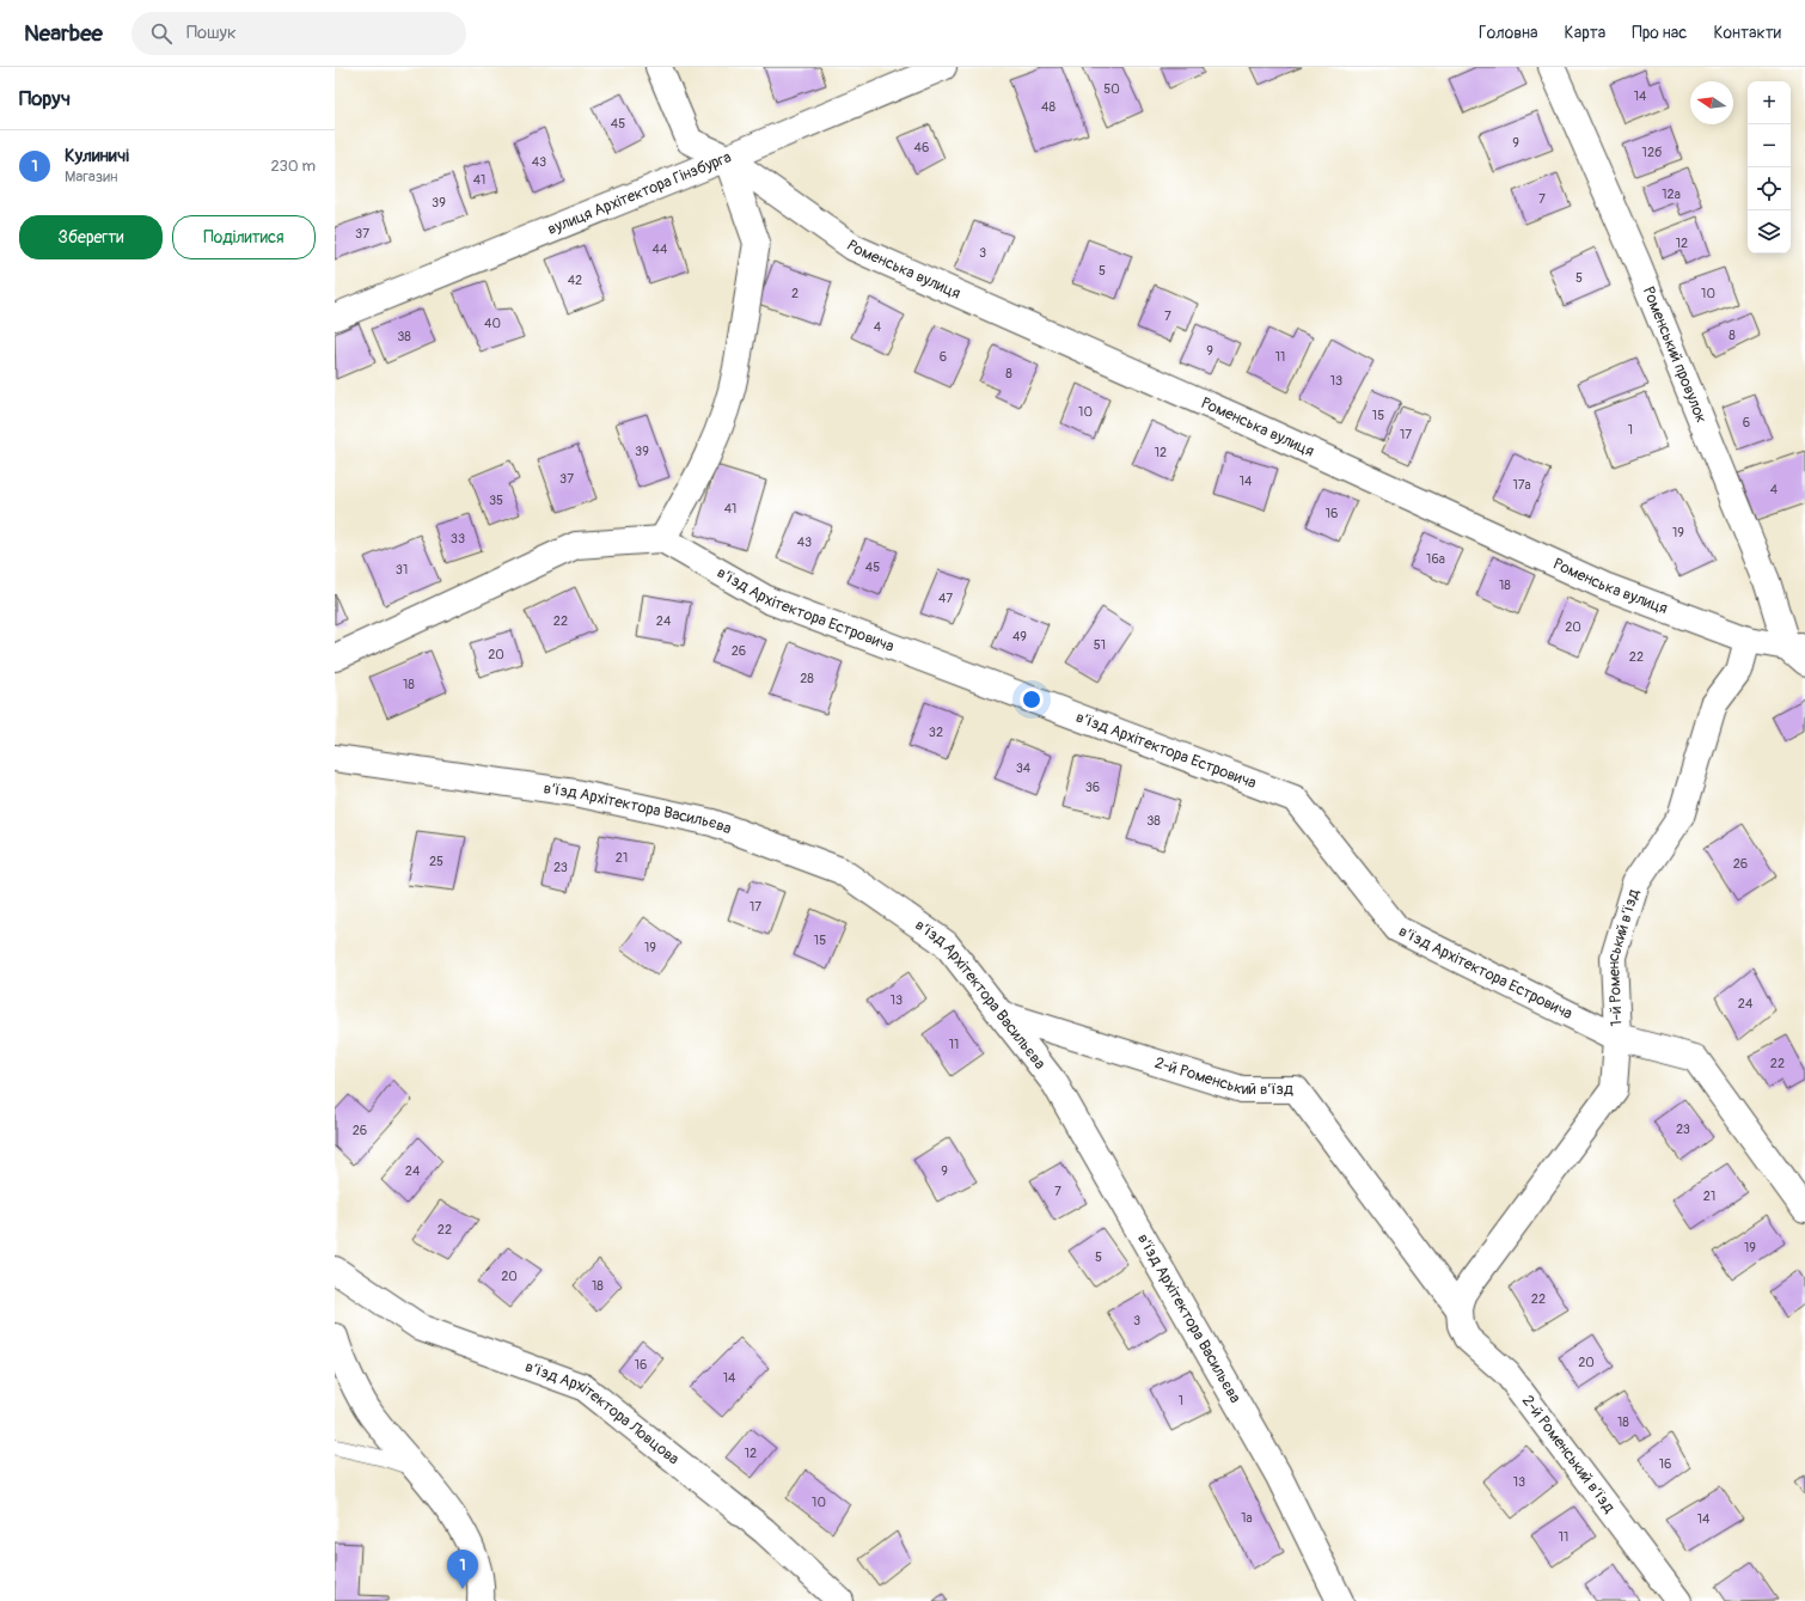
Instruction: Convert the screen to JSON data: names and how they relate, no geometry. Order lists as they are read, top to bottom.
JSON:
{
  "streets": {
    "street": [
      "вулиця Архітектора Гінзбурга",
      "Роменська вулиця",
      "Роменський провулок",
      "в’їзд Архітектора Естровича",
      "в’їзд Архітектора Васильєва",
      "1-й Роменський в’їзд",
      "2-й Роменський в’їзд",
      "в’їзд Архітектора Ловцова"
    ]
  },
  "crossings": [
    ["вулиця Архітектора Гінзбурга", "Роменська вулиця"],
    ["Роменська вулиця", "Роменський провулок"],
    ["Роменська вулиця", "1-й Роменський в’їзд"],
    ["в’їзд Архітектора Естровича", "1-й Роменський в’їзд"],
    ["в’їзд Архітектора Васильєва", "2-й Роменський в’їзд"]
  ],
  "house_numbers": [
    "50",
    "14",
    "48",
    "45",
    "9",
    "46",
    "12б",
    "43",
    "41",
    "12а",
    "7",
    "39",
    "37",
    "12",
    "44",
    "3",
    "5",
    "5",
    "42",
    "2",
    "10",
    "7",
    "40",
    "4",
    "8",
    "38",
    "9",
    "6",
    "11",
    "8",
    "13",
    "10",
    "15",
    "6",
    "1",
    "17",
    "39",
    "12",
    "37",
    "14",
    "17а",
    "4",
    "35",
    "41",
    "16",
    "19",
    "33",
    "43",
    "16а",
    "45",
    "31",
    "18",
    "47",
    "22",
    "24",
    "20",
    "49",
    "51",
    "26",
    "20",
    "22",
    "28",
    "18",
    "32",
    "34",
    "36",
    "38",
    "21",
    "25",
    "26",
    "23",
    "17",
    "15",
    "19",
    "13",
    "24",
    "11",
    "22",
    "23",
    "26",
    "24",
    "9",
    "7",
    "21",
    "22",
    "19",
    "5",
    "20",
    "18",
    "22",
    "3",
    "20",
    "16",
    "14",
    "1",
    "18",
    "12",
    "16",
    "13",
    "10",
    "1а",
    "14",
    "11"
  ],
  "north": "left",
  "page": {
    "header": "Nearbee",
    "search": "Пошук",
    "nav": [
      "Головна",
      "Карта",
      "Про нас",
      "Контакти"
    ],
    "heading": "Поруч",
    "map_buttons": ["+", "−"],
    "list": [
      {
        "mark": "1",
        "name": "Кулиничі",
        "note": "Магазин",
        "value": "230 m"
      }
    ],
    "buttons": ["Зберегти", "Поділитися"],
    "pins": "1"
  }
}
